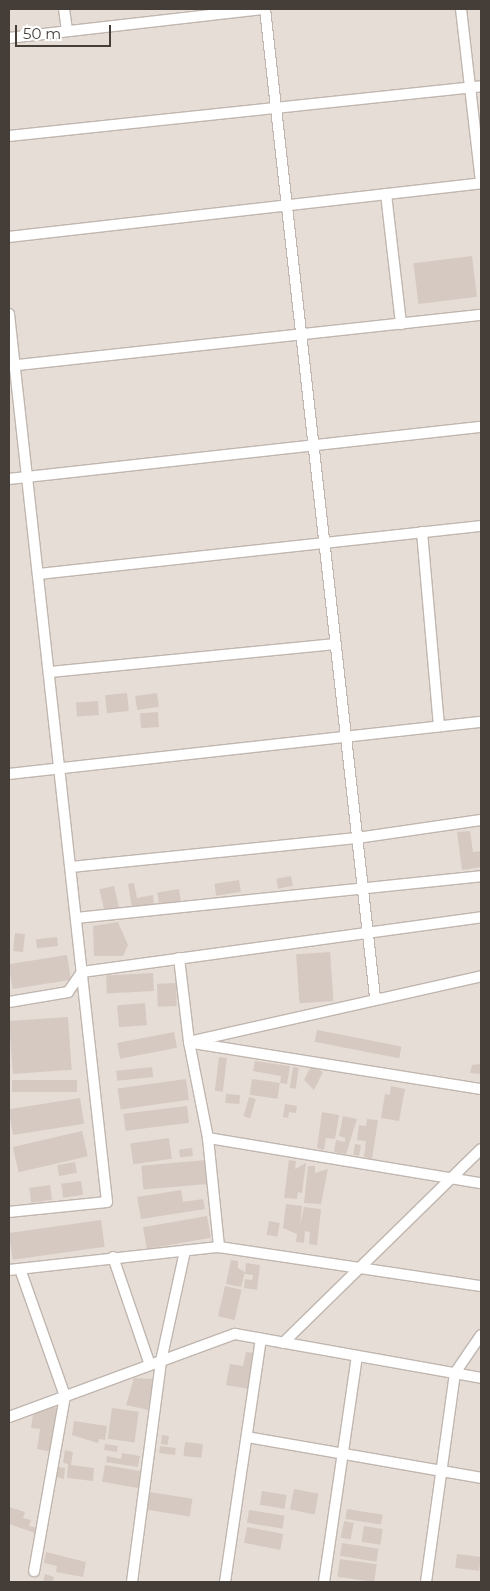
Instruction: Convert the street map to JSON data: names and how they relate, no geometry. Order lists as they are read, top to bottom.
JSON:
{
  "scale_bar": "50 m"
}
